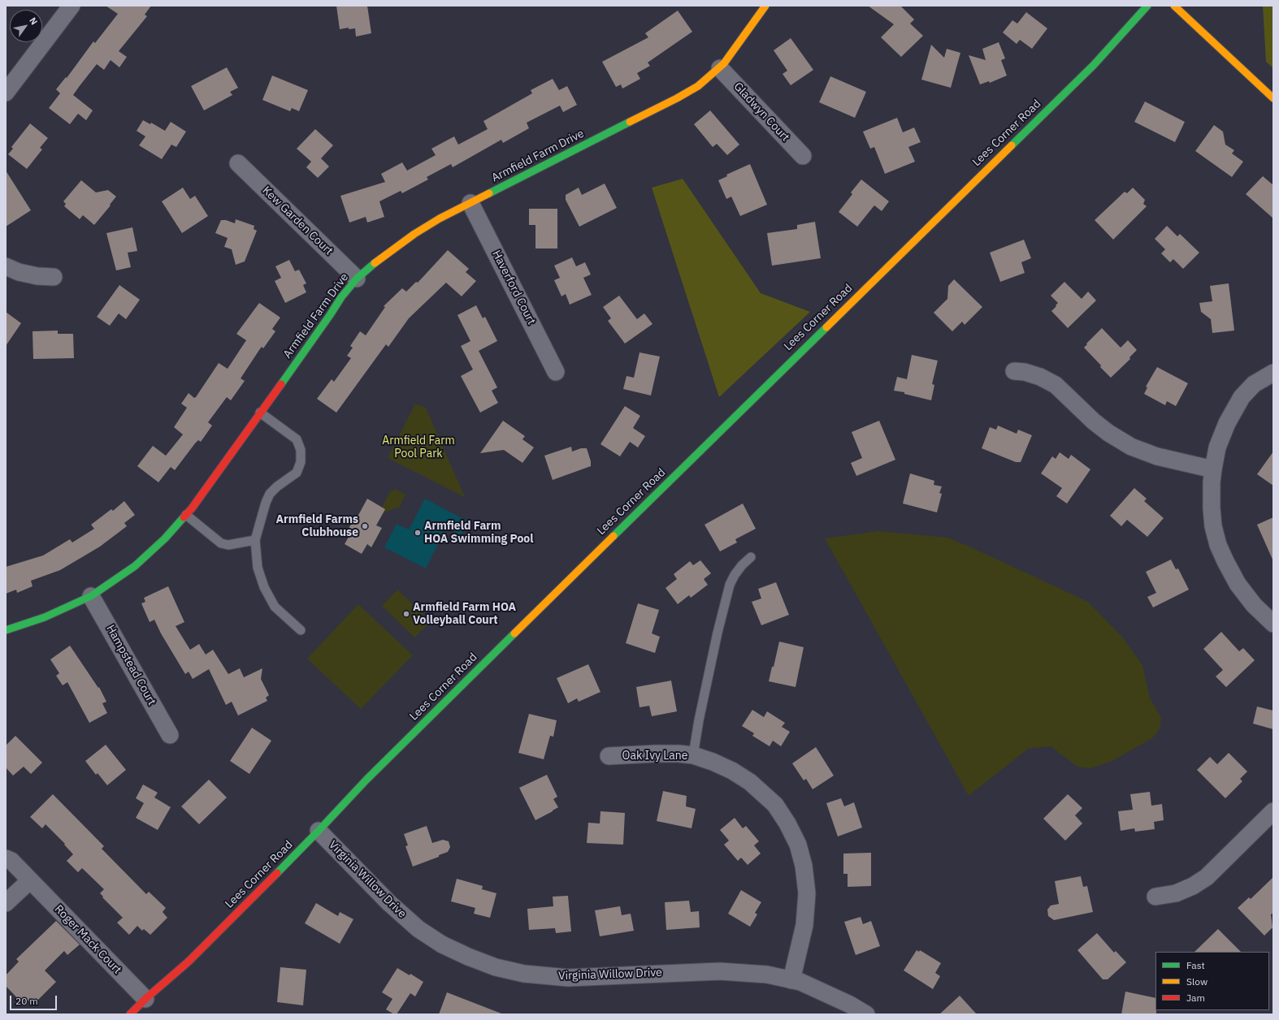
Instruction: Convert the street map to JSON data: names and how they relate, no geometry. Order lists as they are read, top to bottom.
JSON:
{
  "streets": {
    "street": [
      "Gladwyn Court",
      "Lees Corner Road",
      "Armfield Farm Drive",
      "Kew Garden Court",
      "Haverford Court",
      "Hampstead Court",
      "Oak Ivy Lane",
      "Virginia Willow Drive",
      "Roger Mack Court"
    ]
  },
  "crossings": [
    ["Gladwyn Court", "Armfield Farm Drive"],
    ["Lees Corner Road", "Virginia Willow Drive"],
    ["Lees Corner Road", "Roger Mack Court"],
    ["Armfield Farm Drive", "Kew Garden Court"],
    ["Armfield Farm Drive", "Haverford Court"],
    ["Armfield Farm Drive", "Hampstead Court"],
    ["Oak Ivy Lane", "Virginia Willow Drive"]
  ],
  "parks": ["Armfield Farm Pool Park"],
  "places": ["Armfield Farms Clubhouse", "Armfield Farm HOA Swimming Pool", "Armfield Farm HOA Volleyball Court"],
  "legend": ["Fast", "Slow", "Jam"],
  "scale_bar": "20 m",
  "north": "top right"
}
